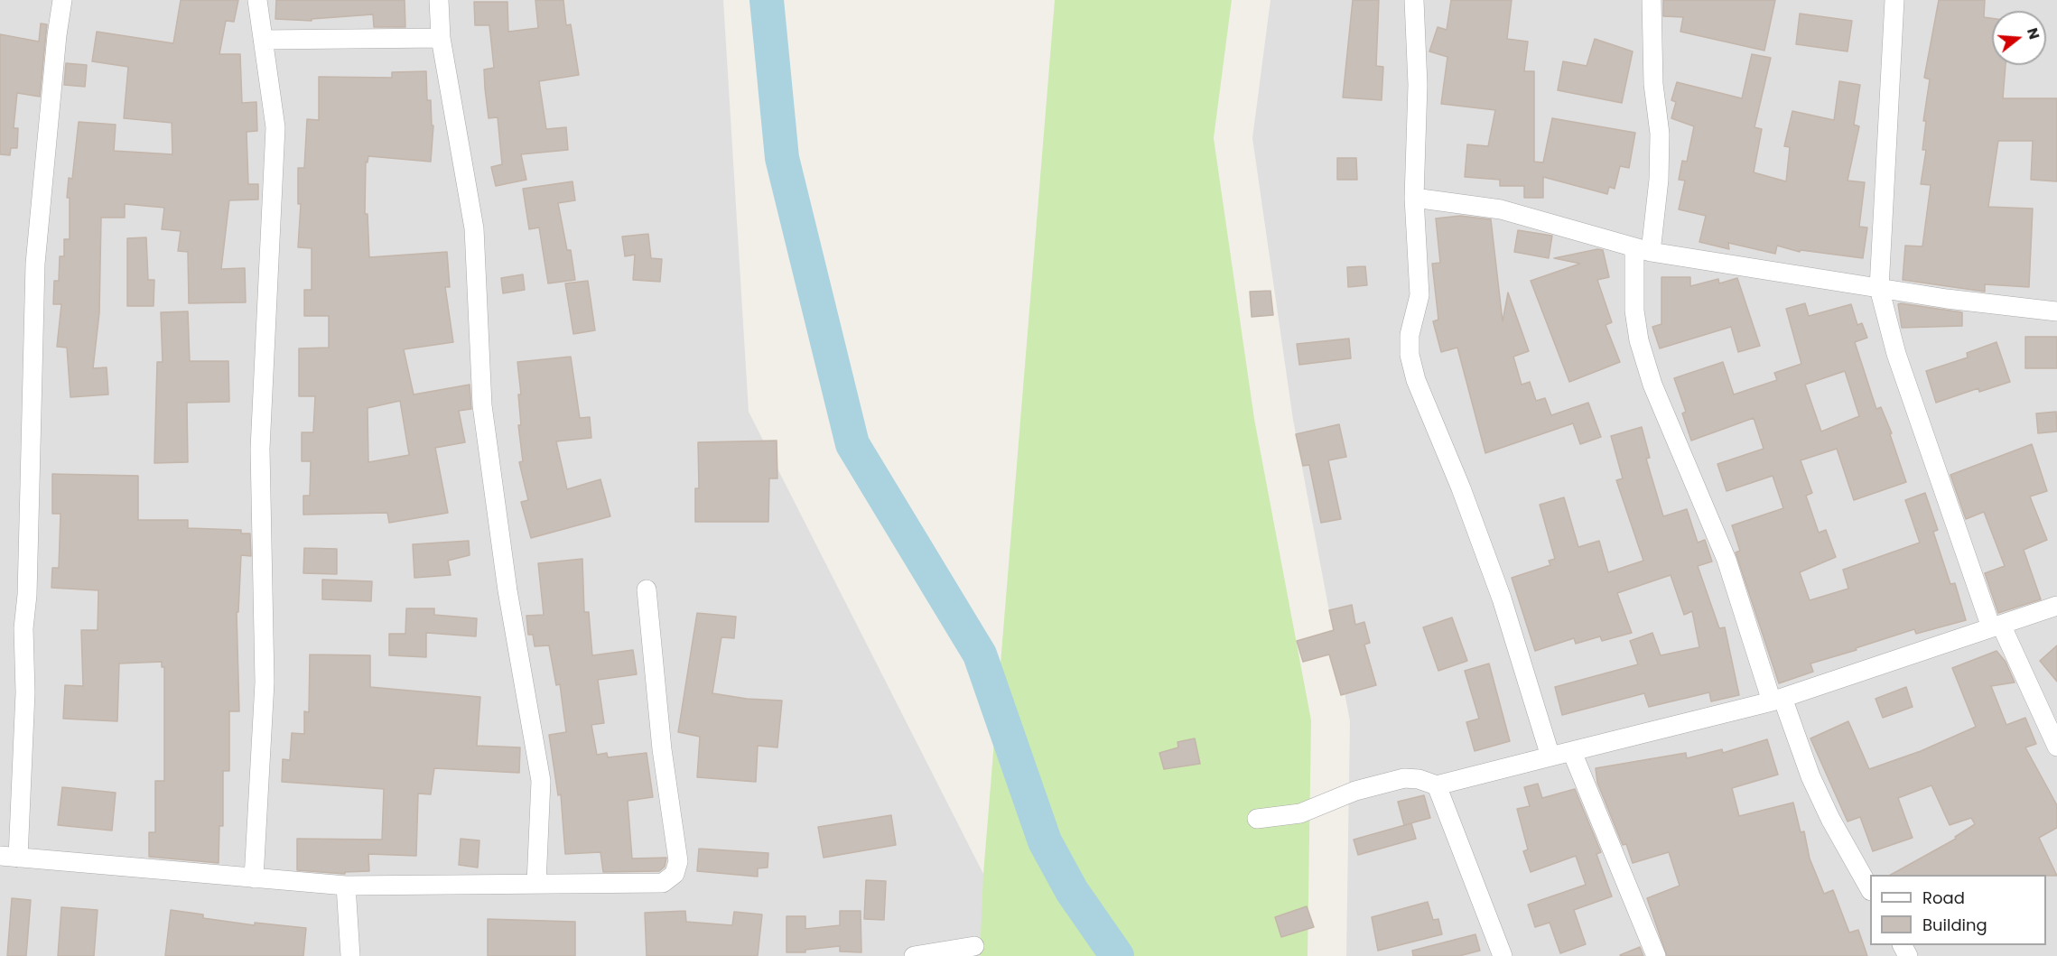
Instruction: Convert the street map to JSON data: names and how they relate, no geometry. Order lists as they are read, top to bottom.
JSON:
{
  "legend": ["Road", "Building"],
  "north": "right"
}
